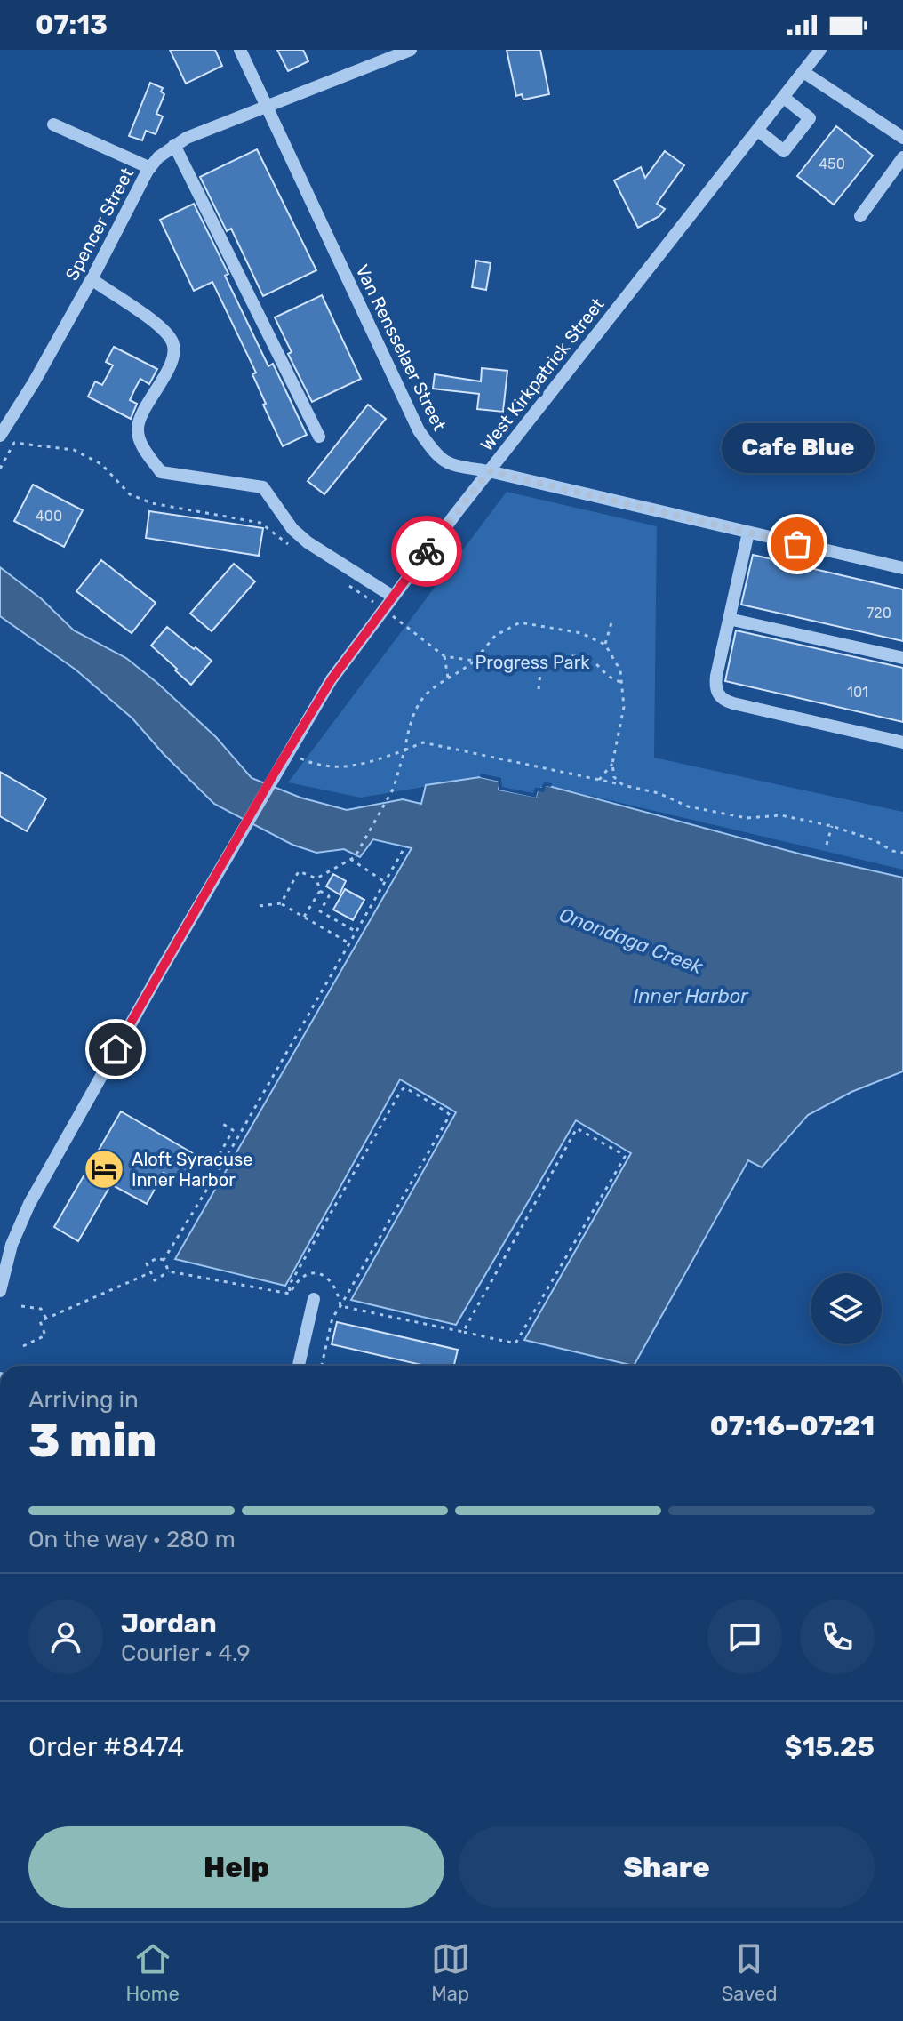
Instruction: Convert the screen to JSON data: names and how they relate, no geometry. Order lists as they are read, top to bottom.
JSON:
{
  "streets": {
    "street": ["Spencer Street", "Van Rensselaer Street", "West Kirkpatrick Street"]
  },
  "crossings": [
    ["Spencer Street", "Van Rensselaer Street"],
    ["Van Rensselaer Street", "West Kirkpatrick Street"]
  ],
  "water": ["Onondaga Creek", "Inner Harbor"],
  "parks": ["Progress Park"],
  "places": {
    "other": ["Cafe Blue"],
    "hotel": ["Aloft Syracuse Inner Harbor"]
  },
  "house_numbers": [
    "450",
    "400",
    "720",
    "101"
  ],
  "page": {
    "status": "07:13",
    "bubble": "Cafe Blue",
    "heading": ["3 min", "Arriving in", "07:16–07:21"],
    "panel": [
      "Jordan",
      "Courier · 4.9",
      "Order #8474",
      "$15.25"
    ],
    "bar": "On the way · 280 m",
    "buttons": ["Help", "Share"],
    "tabs": ["Home", "Map", "Saved"]
  }
}
